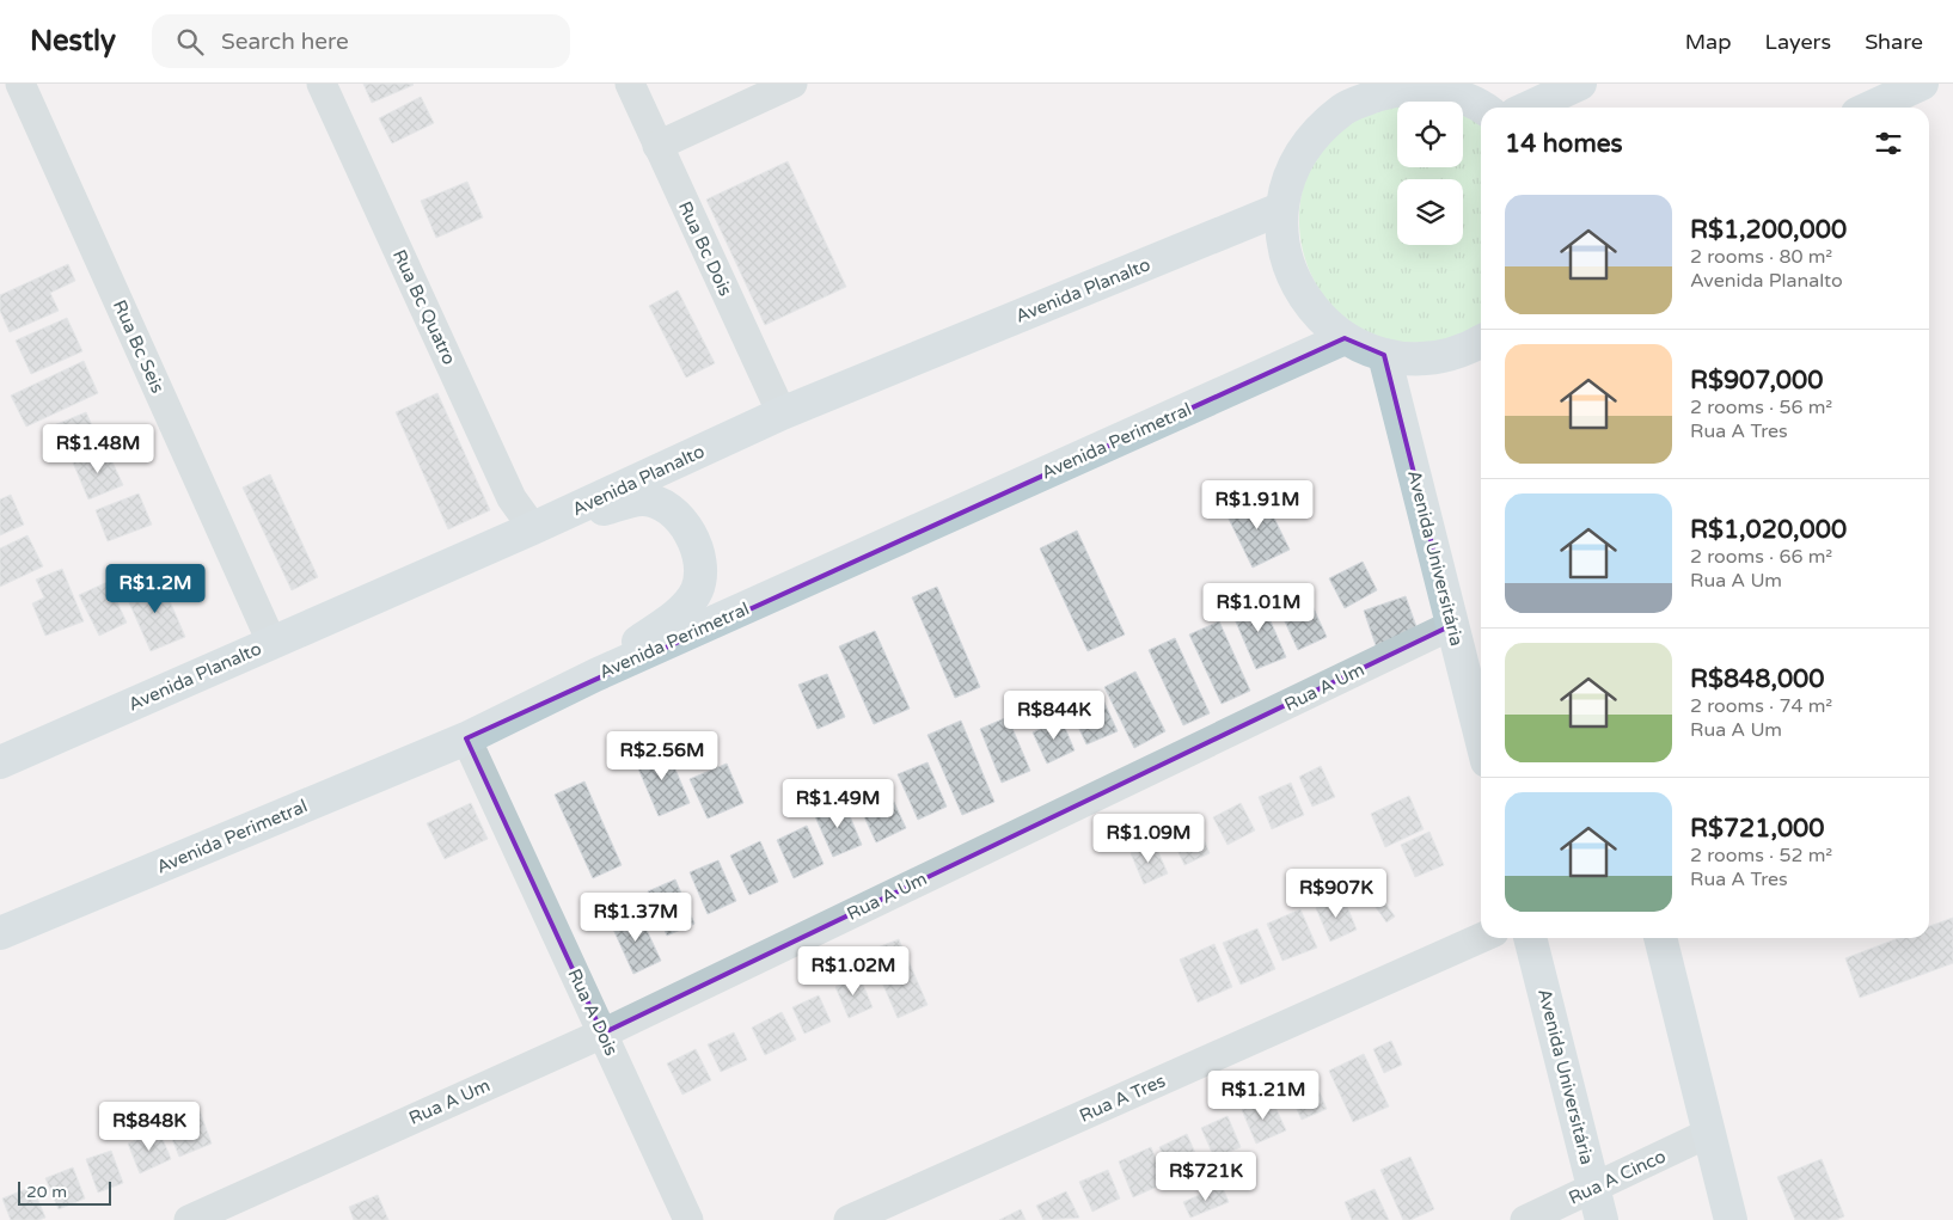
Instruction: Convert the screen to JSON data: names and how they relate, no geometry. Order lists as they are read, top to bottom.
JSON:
{
  "streets": {
    "main road": ["Avenida Planalto", "Avenida Perimetral", "Avenida Universitária"],
    "street": [
      "Rua Bc Dois",
      "Rua Bc Quatro",
      "Rua Bc Seis",
      "Rua A Um",
      "Rua A Dois",
      "Rua A Tres",
      "Rua A Cinco"
    ]
  },
  "crossings": [
    ["Rua Bc Dois", "Avenida Planalto"],
    ["Avenida Planalto", "Rua Bc Quatro"],
    ["Avenida Planalto", "Rua Bc Seis"],
    ["Avenida Perimetral", "Rua A Dois"],
    ["Avenida Universitária", "Rua A Um"],
    ["Avenida Universitária", "Rua A Cinco"],
    ["Rua A Um", "Rua A Dois"]
  ],
  "scale_bar": "20 m",
  "page": {
    "header": "Nestly",
    "search": "Search here",
    "nav": ["Map", "Layers", "Share"],
    "heading": "14 homes",
    "list": [
      {
        "name": "R$1,200,000",
        "note": "2 rooms · 80 m² · Avenida Planalto"
      },
      {
        "name": "R$907,000",
        "note": "2 rooms · 56 m² · Rua A Tres"
      },
      {
        "name": "R$1,020,000",
        "note": "2 rooms · 66 m² · Rua A Um"
      },
      {
        "name": "R$848,000",
        "note": "2 rooms · 74 m² · Rua A Um"
      },
      {
        "name": "R$721,000",
        "note": "2 rooms · 52 m² · Rua A Tres"
      }
    ],
    "price": [
      "R$1.48M",
      "R$1.91M",
      "R$1.2M",
      "R$1.01M",
      "R$844K",
      "R$2.56M",
      "R$1.49M",
      "R$1.09M",
      "R$907K",
      "R$1.37M",
      "R$1.02M",
      "R$1.21M",
      "R$848K",
      "R$721K"
    ],
    "scale": "20 m"
  }
}
